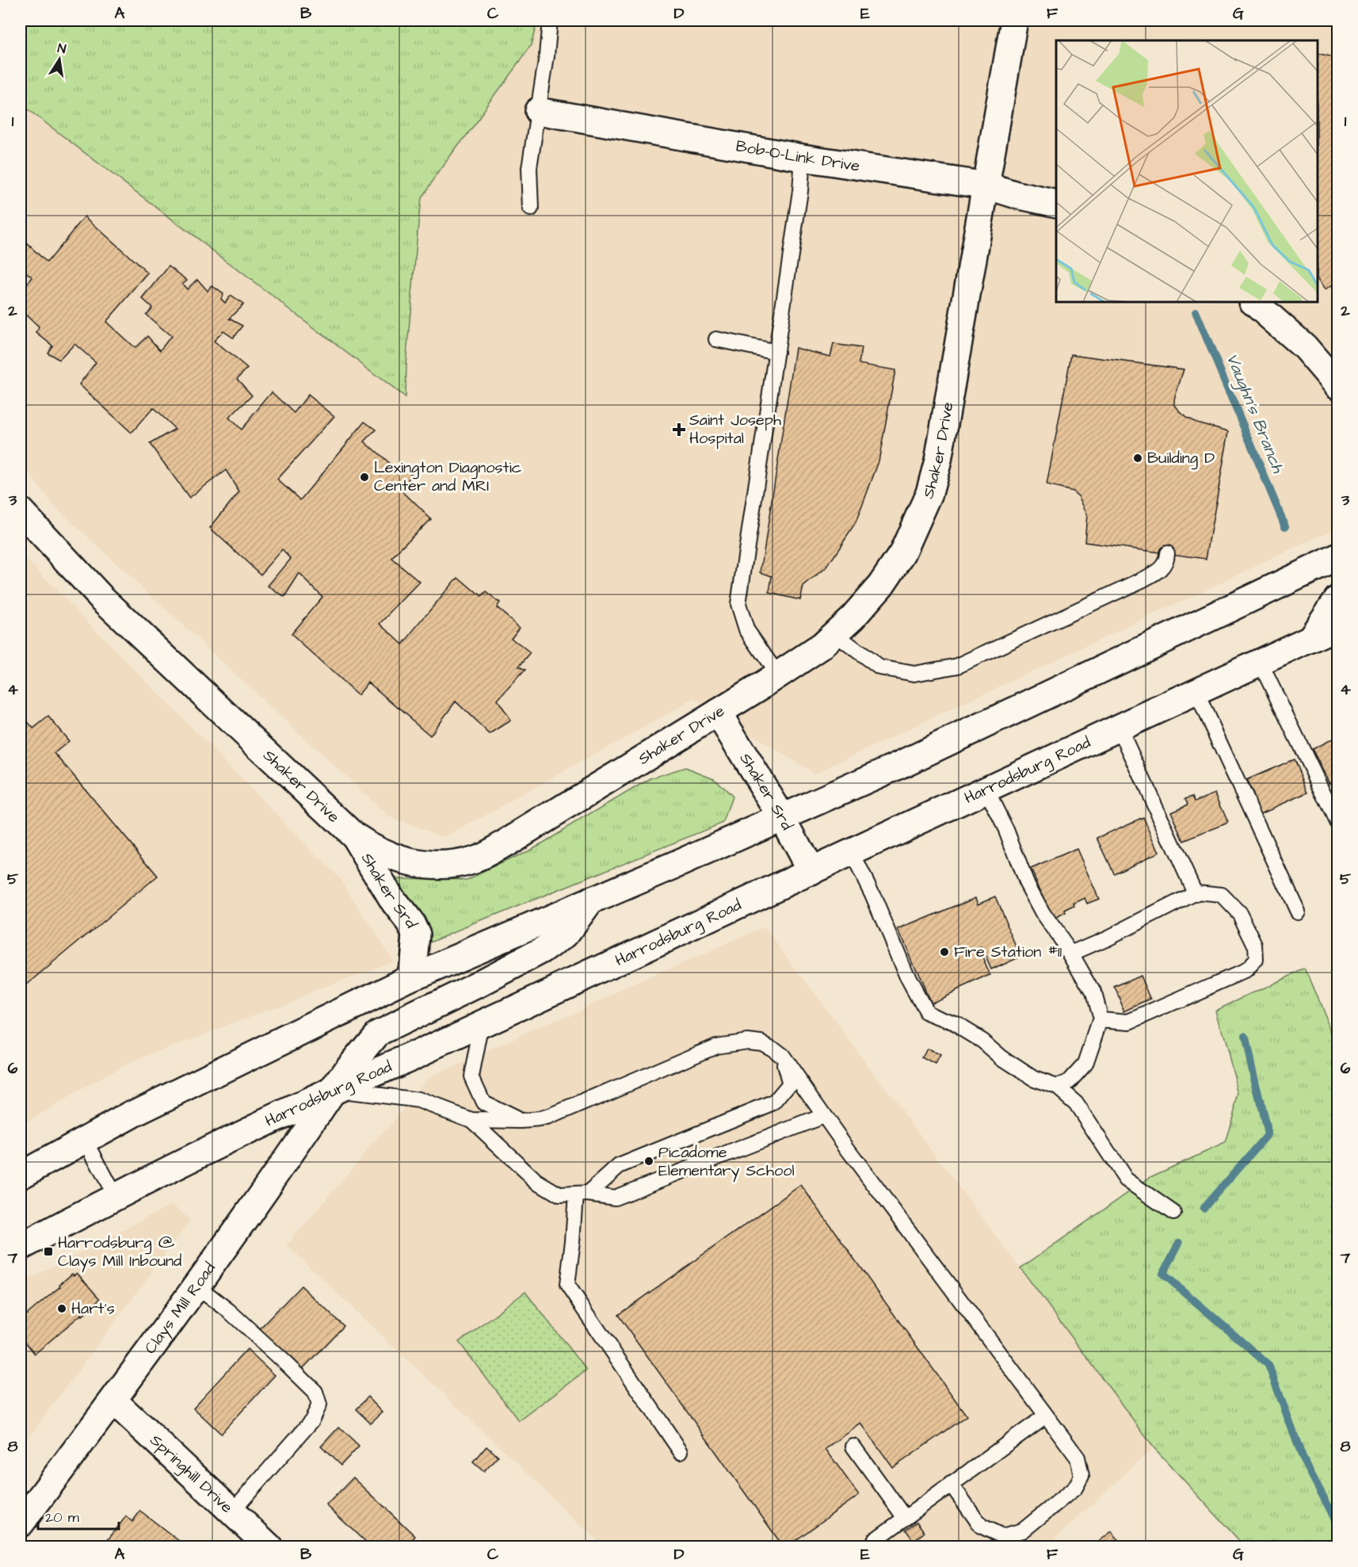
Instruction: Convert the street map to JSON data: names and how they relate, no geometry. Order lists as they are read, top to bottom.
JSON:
{
  "streets": {
    "main road": [
      "Bob-O-Link Drive",
      "Shaker Drive",
      "Harrodsburg Road",
      "Shaker Srd",
      "Clays Mill Road",
      "Springhill Drive"
    ]
  },
  "crossings": [
    ["Bob-O-Link Drive", "Shaker Drive"],
    ["Shaker Drive", "Shaker Srd"],
    ["Harrodsburg Road", "Shaker Srd"],
    ["Harrodsburg Road", "Clays Mill Road"],
    ["Clays Mill Road", "Springhill Drive"]
  ],
  "water": ["Vaughn's Branch"],
  "places": {
    "health": ["Saint Joseph Hospital"],
    "other": [
      "Building D",
      "Lexington Diagnostic Center and MRI",
      "Fire Station #11",
      "Picadome Elementary School",
      "Hart's"
    ],
    "transit": ["Harrodsburg @ Clays Mill Inbound"]
  },
  "scale_bar": "20 m",
  "north": "top",
  "grid": {
    "columns": [
      "A",
      "B",
      "C",
      "D",
      "E",
      "F",
      "G"
    ],
    "rows": [
      "1",
      "2",
      "3",
      "4",
      "5",
      "6",
      "7",
      "8"
    ]
  }
}
